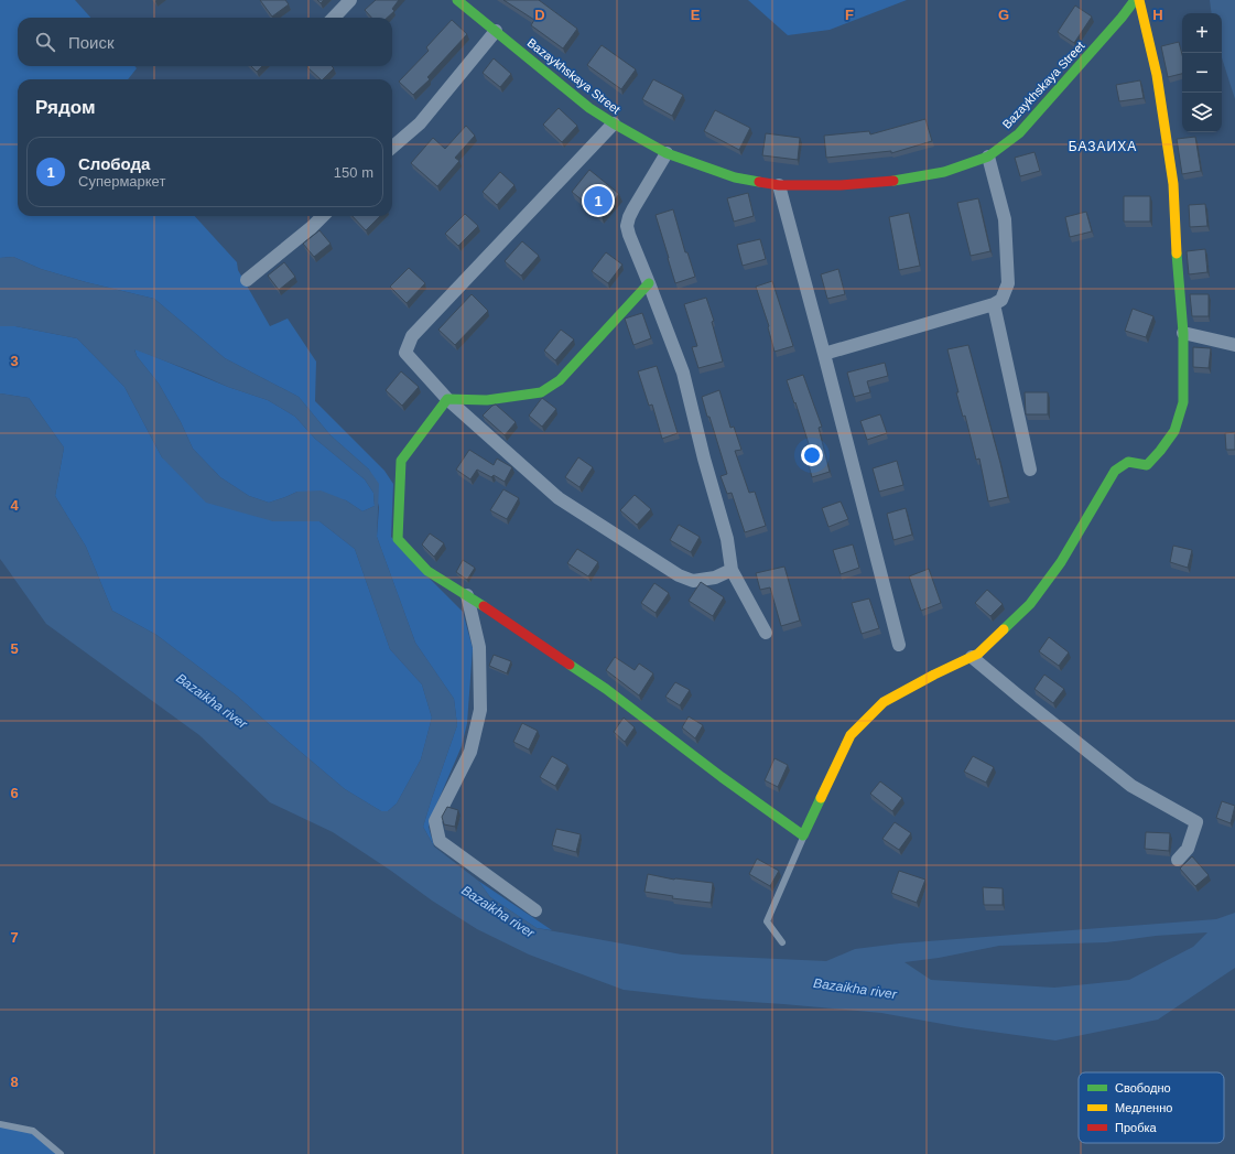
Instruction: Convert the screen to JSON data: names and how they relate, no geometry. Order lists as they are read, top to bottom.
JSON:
{
  "streets": {
    "street": ["Bazaykhskaya Street"]
  },
  "districts": ["БАЗАИХА"],
  "water": ["Bazaikha river"],
  "legend": ["Свободно", "Медленно", "Пробка"],
  "page": {
    "map_buttons": ["+", "−"],
    "search": "Поиск",
    "heading": "Рядом",
    "list": [
      {
        "mark": "1",
        "name": "Слобода",
        "note": "Супермаркет",
        "value": "150 m"
      }
    ],
    "pins": "1"
  },
  "grid": {
    "columns": [
      "D",
      "E",
      "F",
      "G",
      "H"
    ],
    "rows": [
      "3",
      "4",
      "5",
      "6",
      "7",
      "8"
    ]
  }
}
